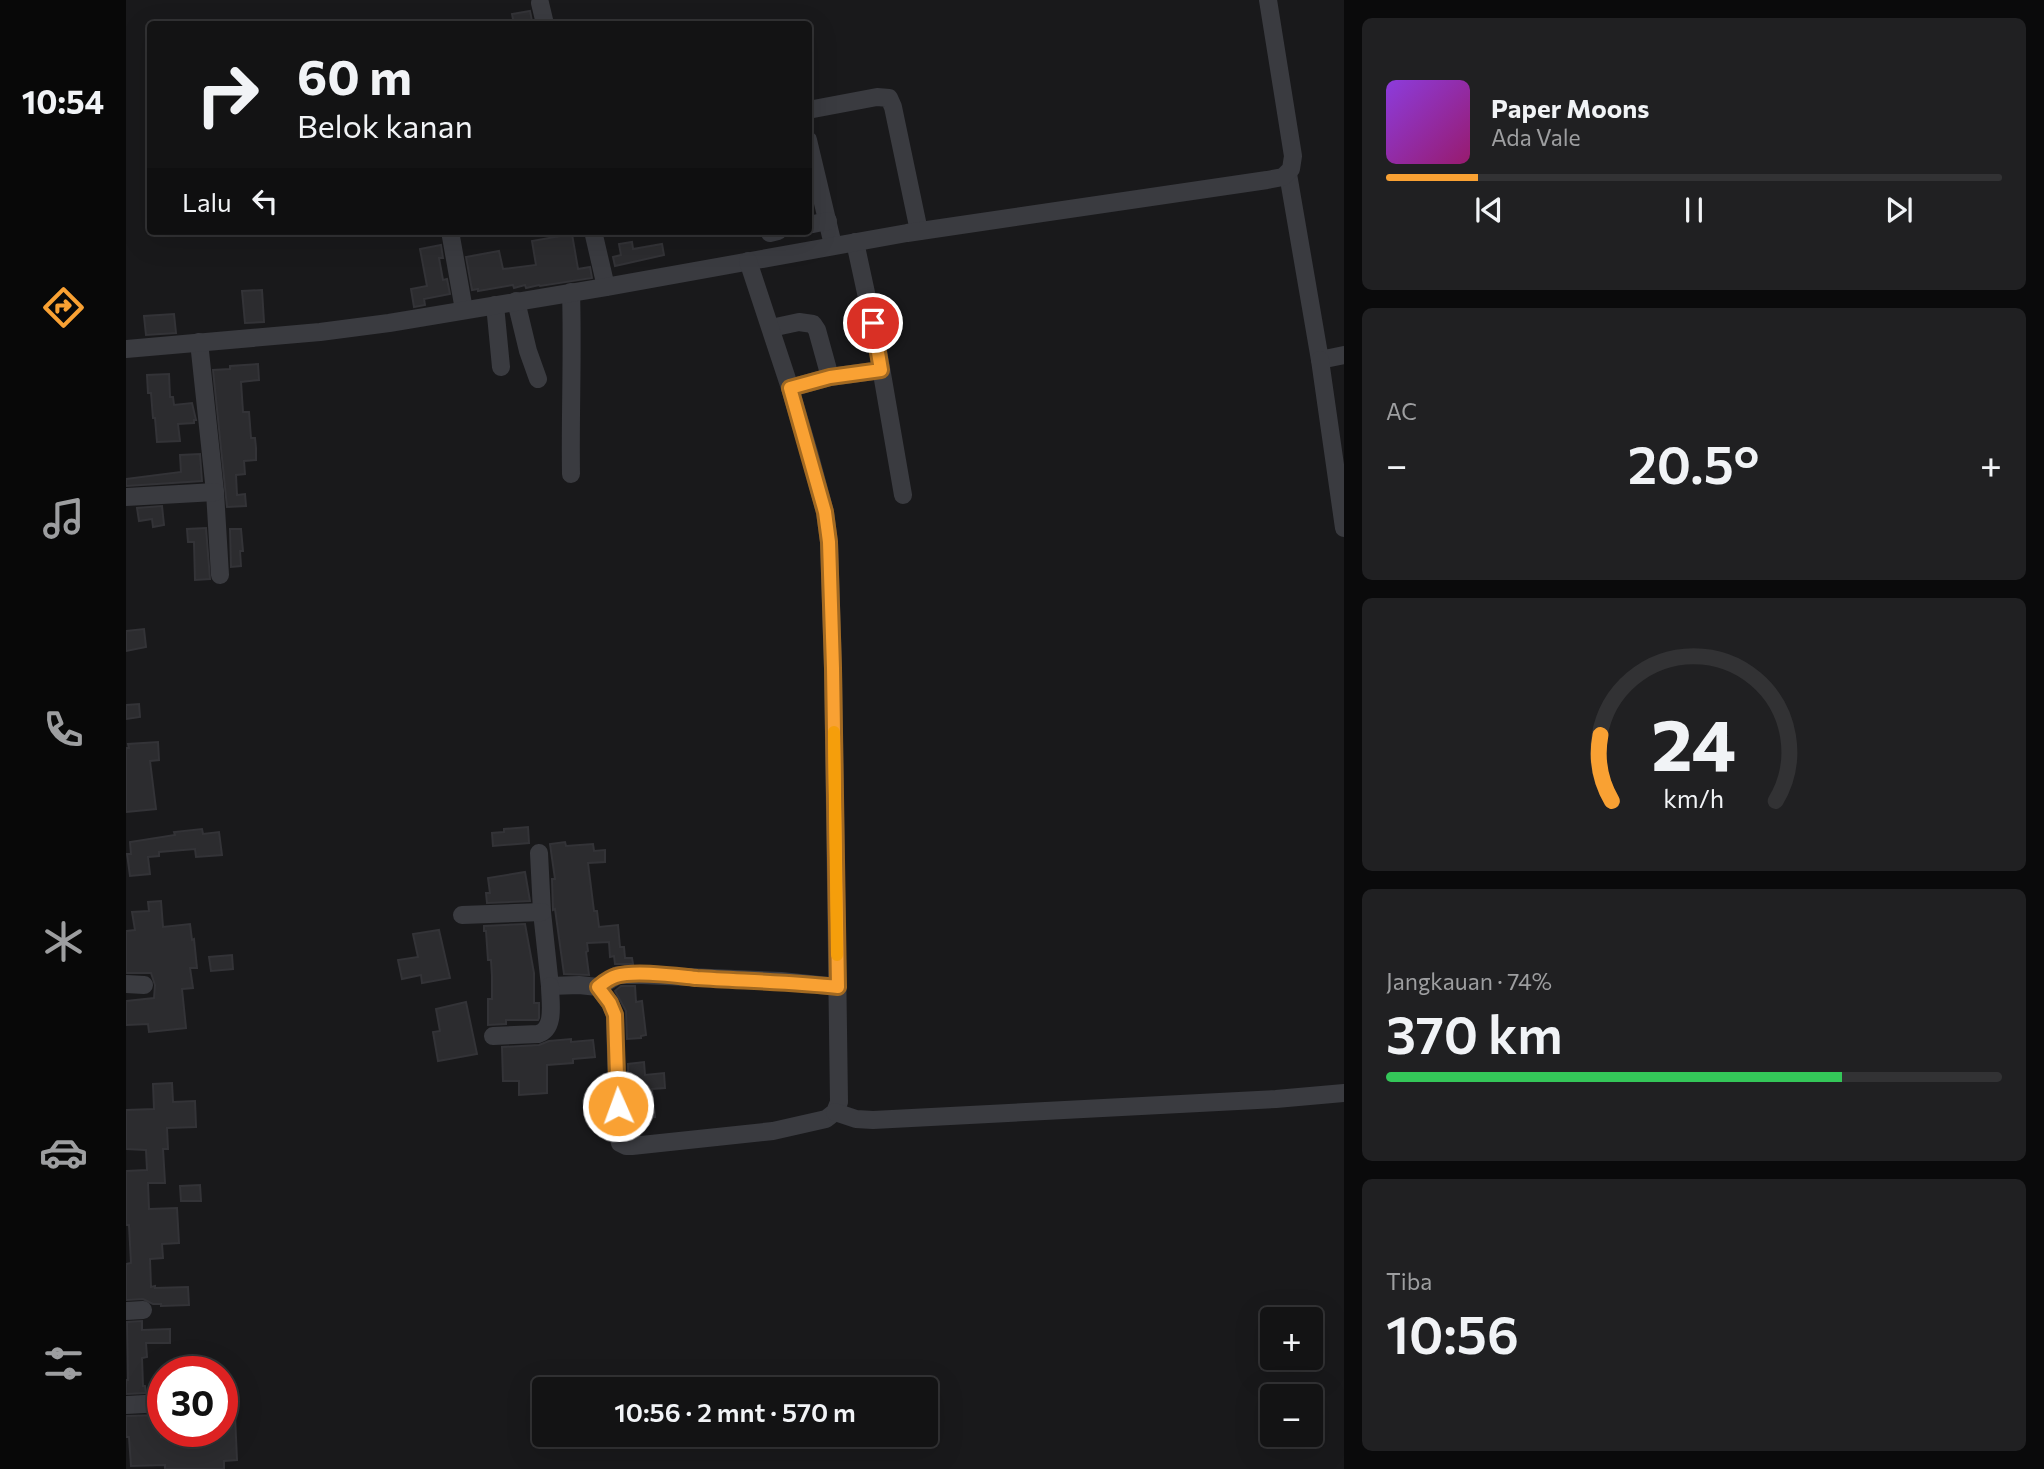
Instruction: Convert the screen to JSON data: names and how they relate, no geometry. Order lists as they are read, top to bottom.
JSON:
{
  "page": {
    "tabs": "10:54",
    "turn": ["60 m", "Belok kanan"],
    "song": ["Paper Moons", "Ada Vale"],
    "then": "Lalu",
    "tile": [
      "AC",
      ["Jangkauan · 74%", "370 km"],
      ["Tiba", "10:56"]
    ],
    "heat": ["−", "20.5°", "+"],
    "map_buttons": ["+", "−"],
    "limit": "30",
    "trip": "10:56 · 2 mnt · 570 m",
    "gauge": ["24", "km/h"]
  }
}
